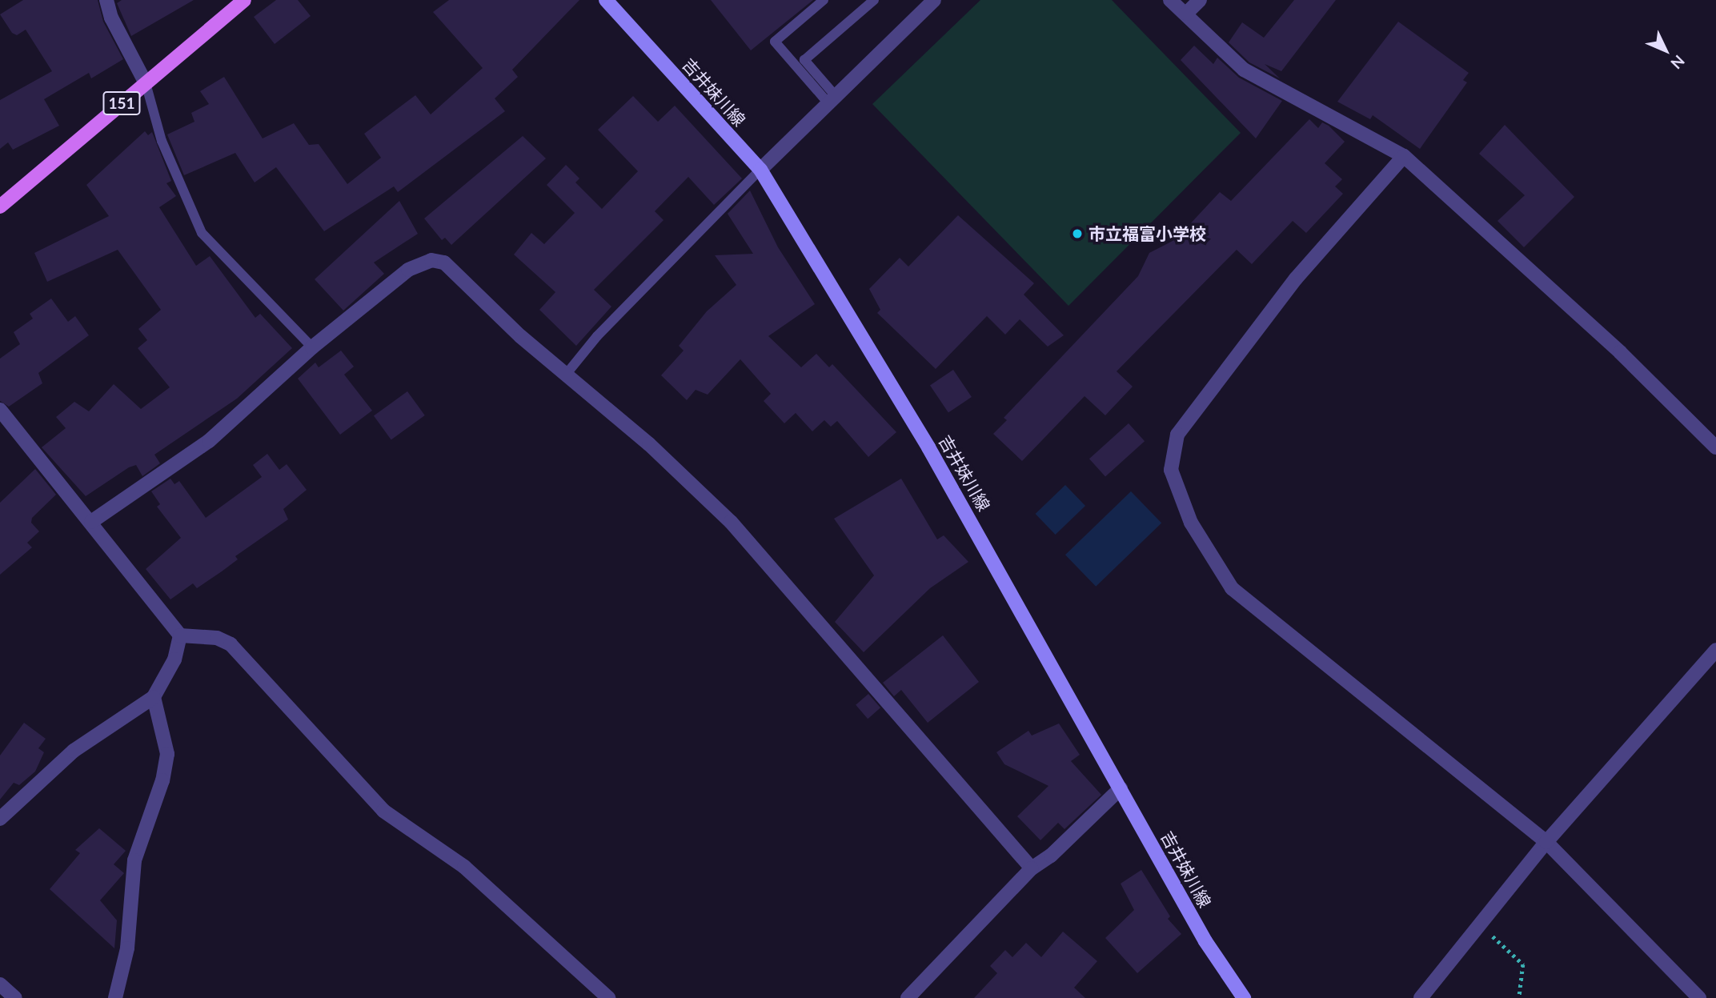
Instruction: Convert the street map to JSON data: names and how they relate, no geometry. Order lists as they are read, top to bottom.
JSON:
{
  "streets": {
    "main road": ["吉井妹川線", "151"]
  },
  "places": ["市立福富小学校"],
  "north": "bottom right"
}
